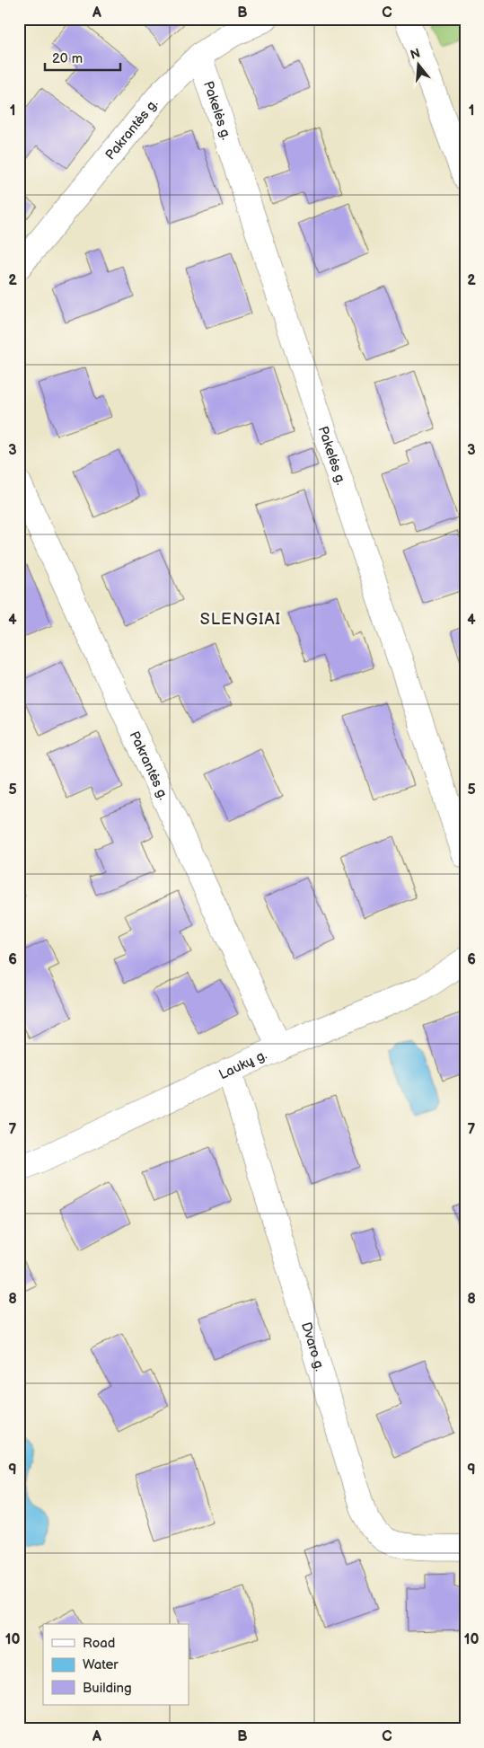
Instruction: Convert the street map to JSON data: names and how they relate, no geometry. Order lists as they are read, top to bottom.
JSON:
{
  "streets": {
    "street": [
      "Pakelės g.",
      "Pakrantės g.",
      "Laukų g.",
      "Dvaro g."
    ]
  },
  "crossings": [
    ["Pakelės g.", "Pakrantės g."],
    ["Pakrantės g.", "Laukų g."],
    ["Laukų g.", "Dvaro g."]
  ],
  "districts": ["SLENGIAI"],
  "legend": ["Road", "Water", "Building"],
  "scale_bar": "20 m",
  "north": "top",
  "grid": {
    "columns": ["A", "B", "C"],
    "rows": [
      "1",
      "2",
      "3",
      "4",
      "5",
      "6",
      "7",
      "8",
      "9",
      "10"
    ]
  }
}
